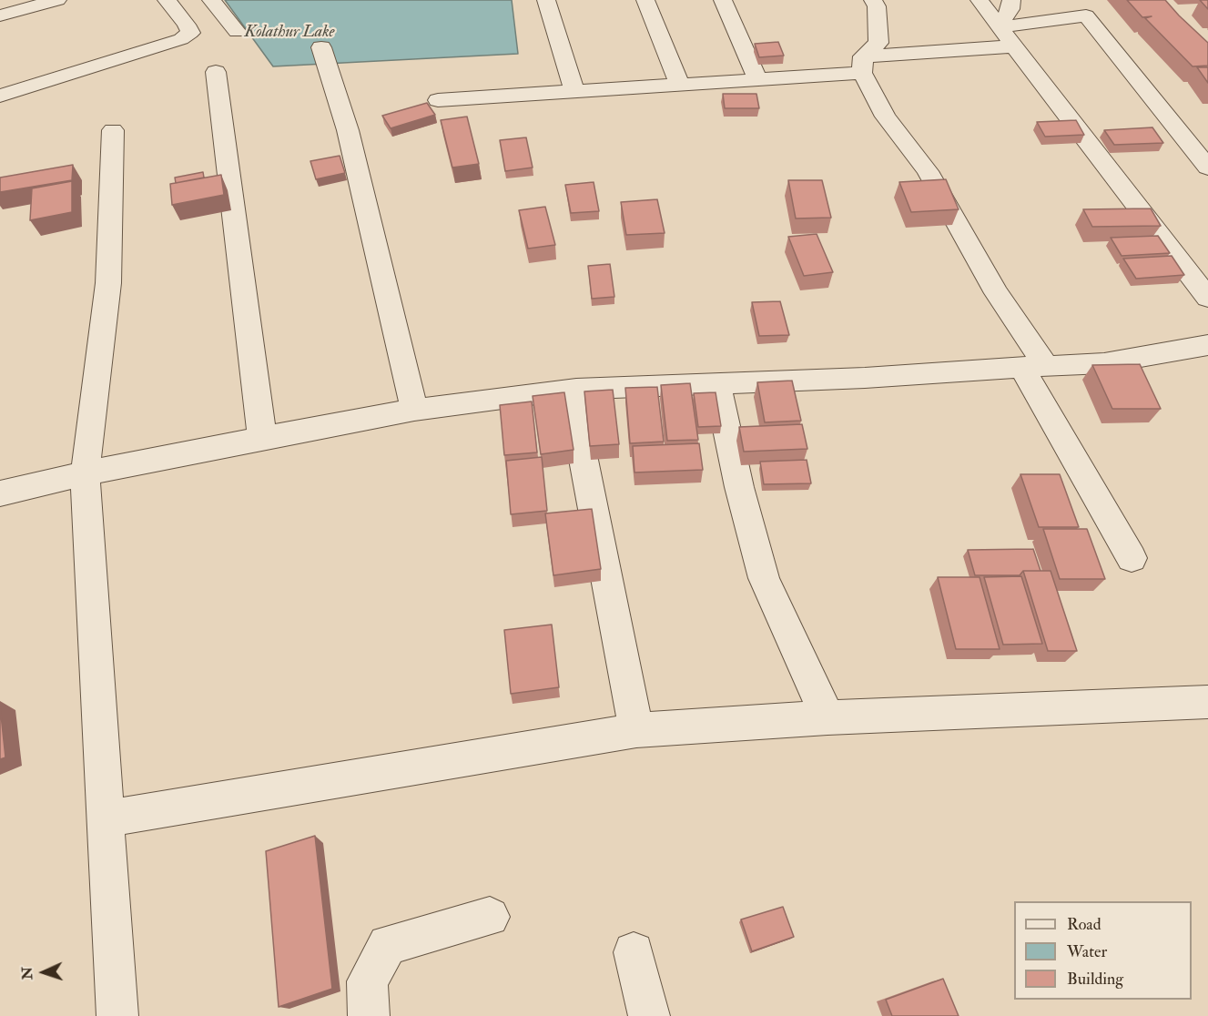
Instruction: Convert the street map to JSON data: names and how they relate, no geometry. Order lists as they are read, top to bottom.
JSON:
{
  "water": ["Kolathur Lake"],
  "legend": ["Road", "Water", "Building"],
  "north": "left"
}
